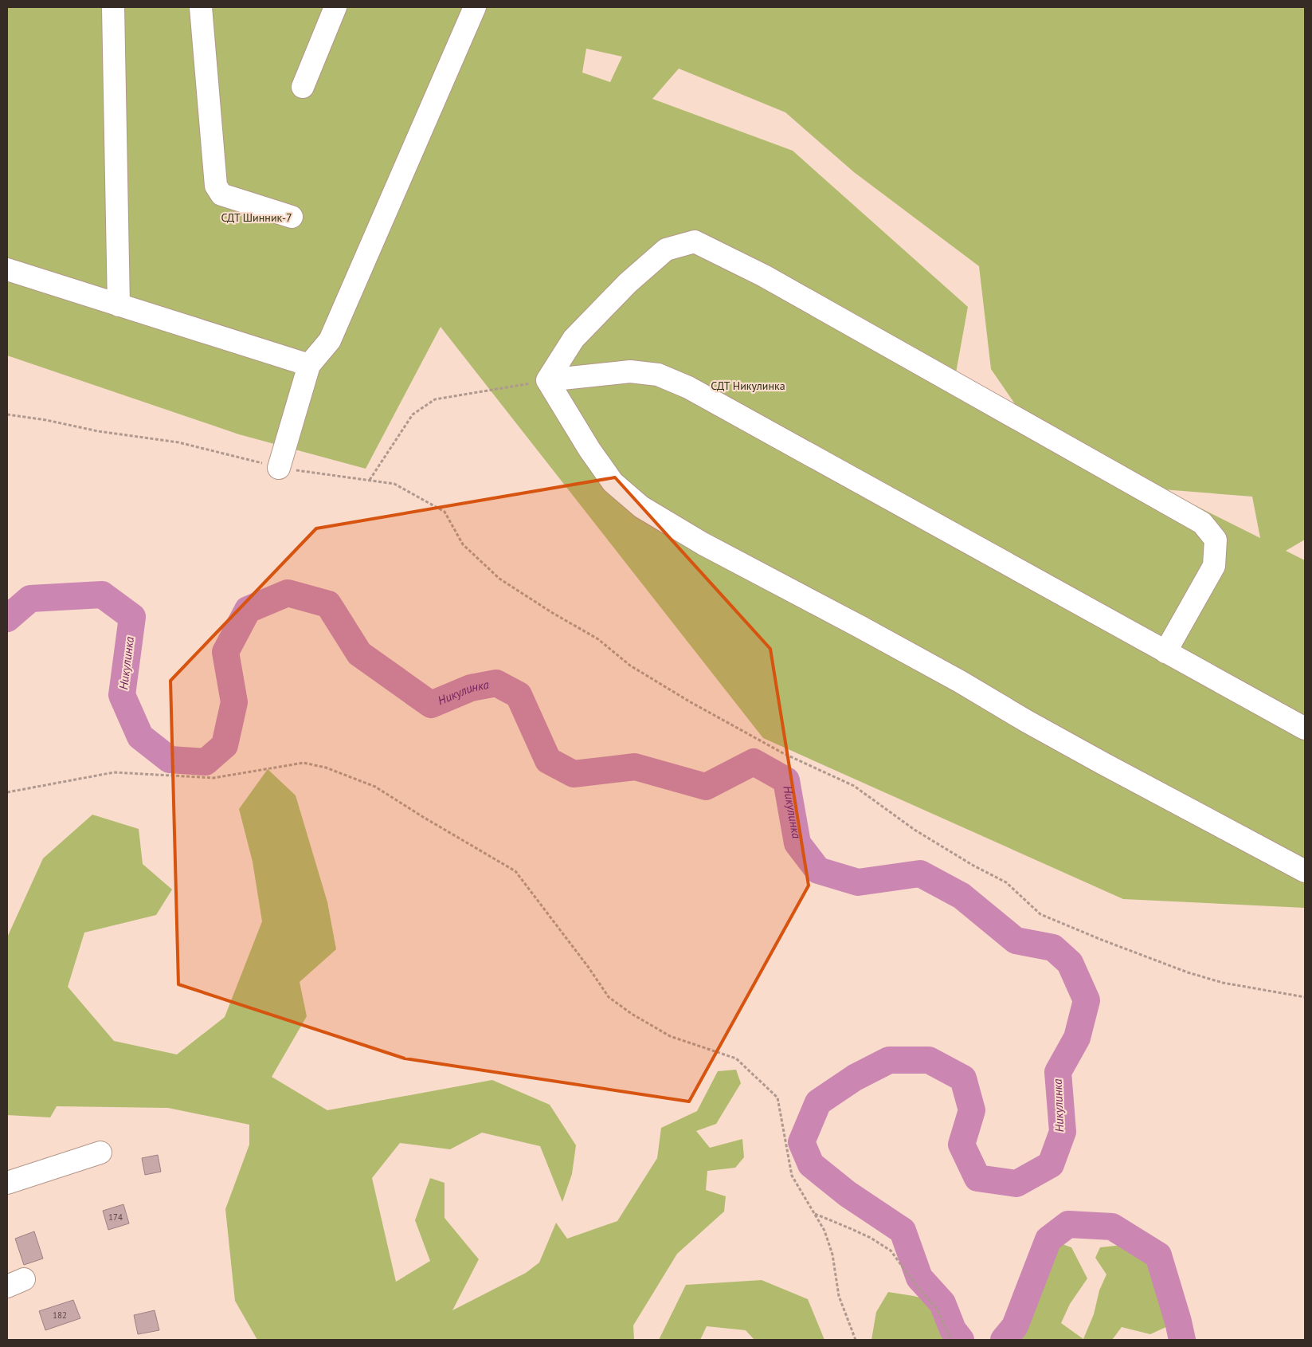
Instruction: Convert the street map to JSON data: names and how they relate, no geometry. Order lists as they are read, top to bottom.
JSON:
{
  "water": ["Никулинка"],
  "parks": ["СДТ Шинник-7", "СДТ Никулинка"],
  "house_numbers": ["174", "182"]
}
